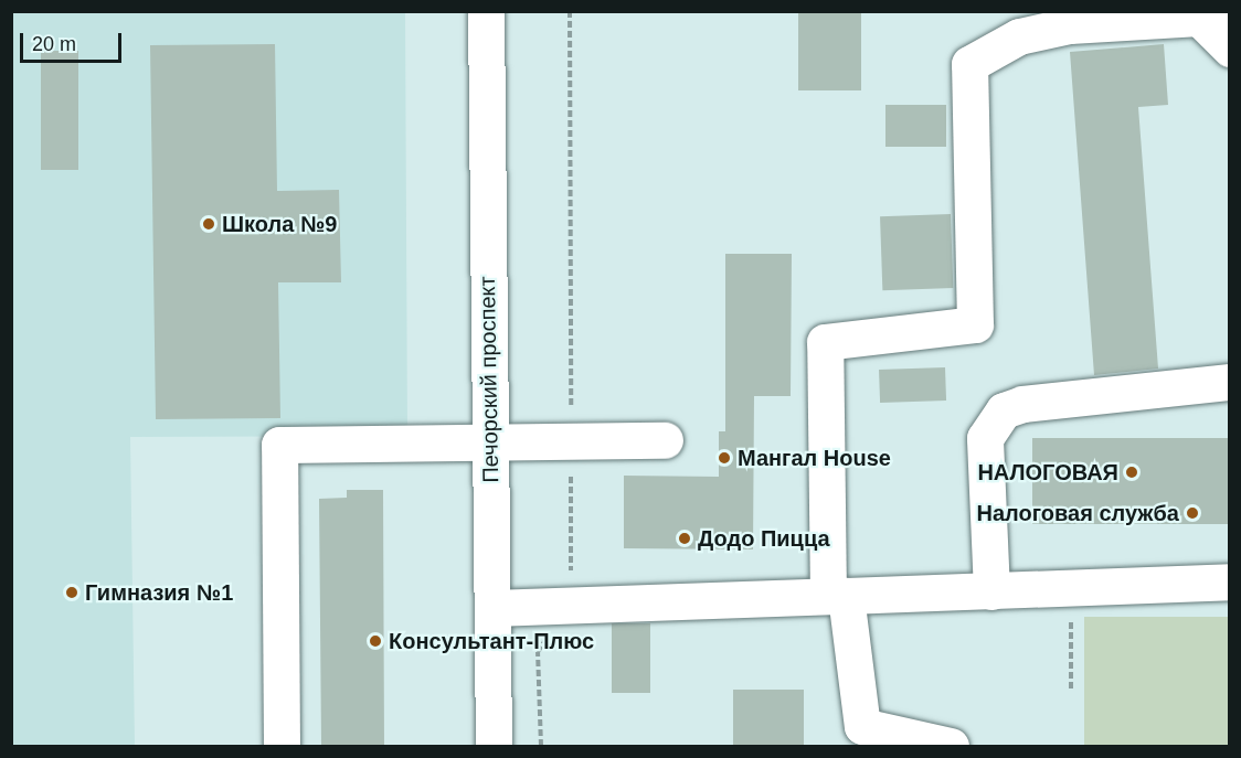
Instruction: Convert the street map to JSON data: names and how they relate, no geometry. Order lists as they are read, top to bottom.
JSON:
{
  "streets": {
    "main road": ["Печорский проспект"]
  },
  "places": [
    "Школа №9",
    "Мангал House",
    "НАЛОГОВАЯ",
    "Налоговая служба",
    "Додо Пицца",
    "Гимназия №1",
    "Консультант-Плюс"
  ],
  "scale_bar": "20 m"
}
